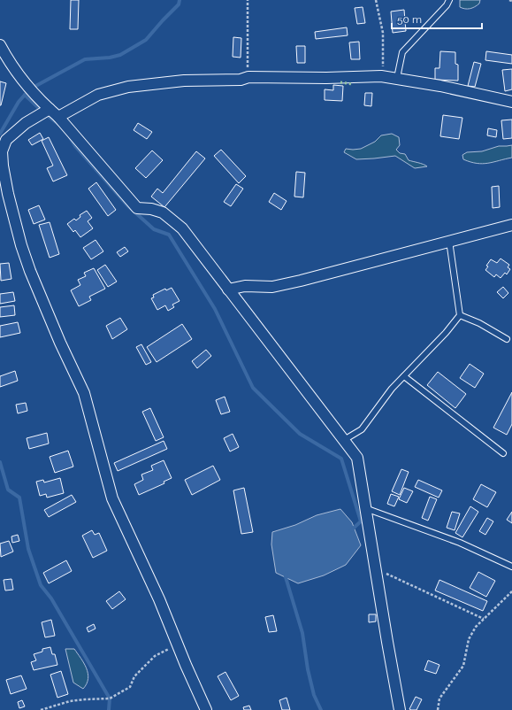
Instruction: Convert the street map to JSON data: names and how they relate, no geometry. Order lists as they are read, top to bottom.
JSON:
{
  "scale_bar": "50 m"
}
